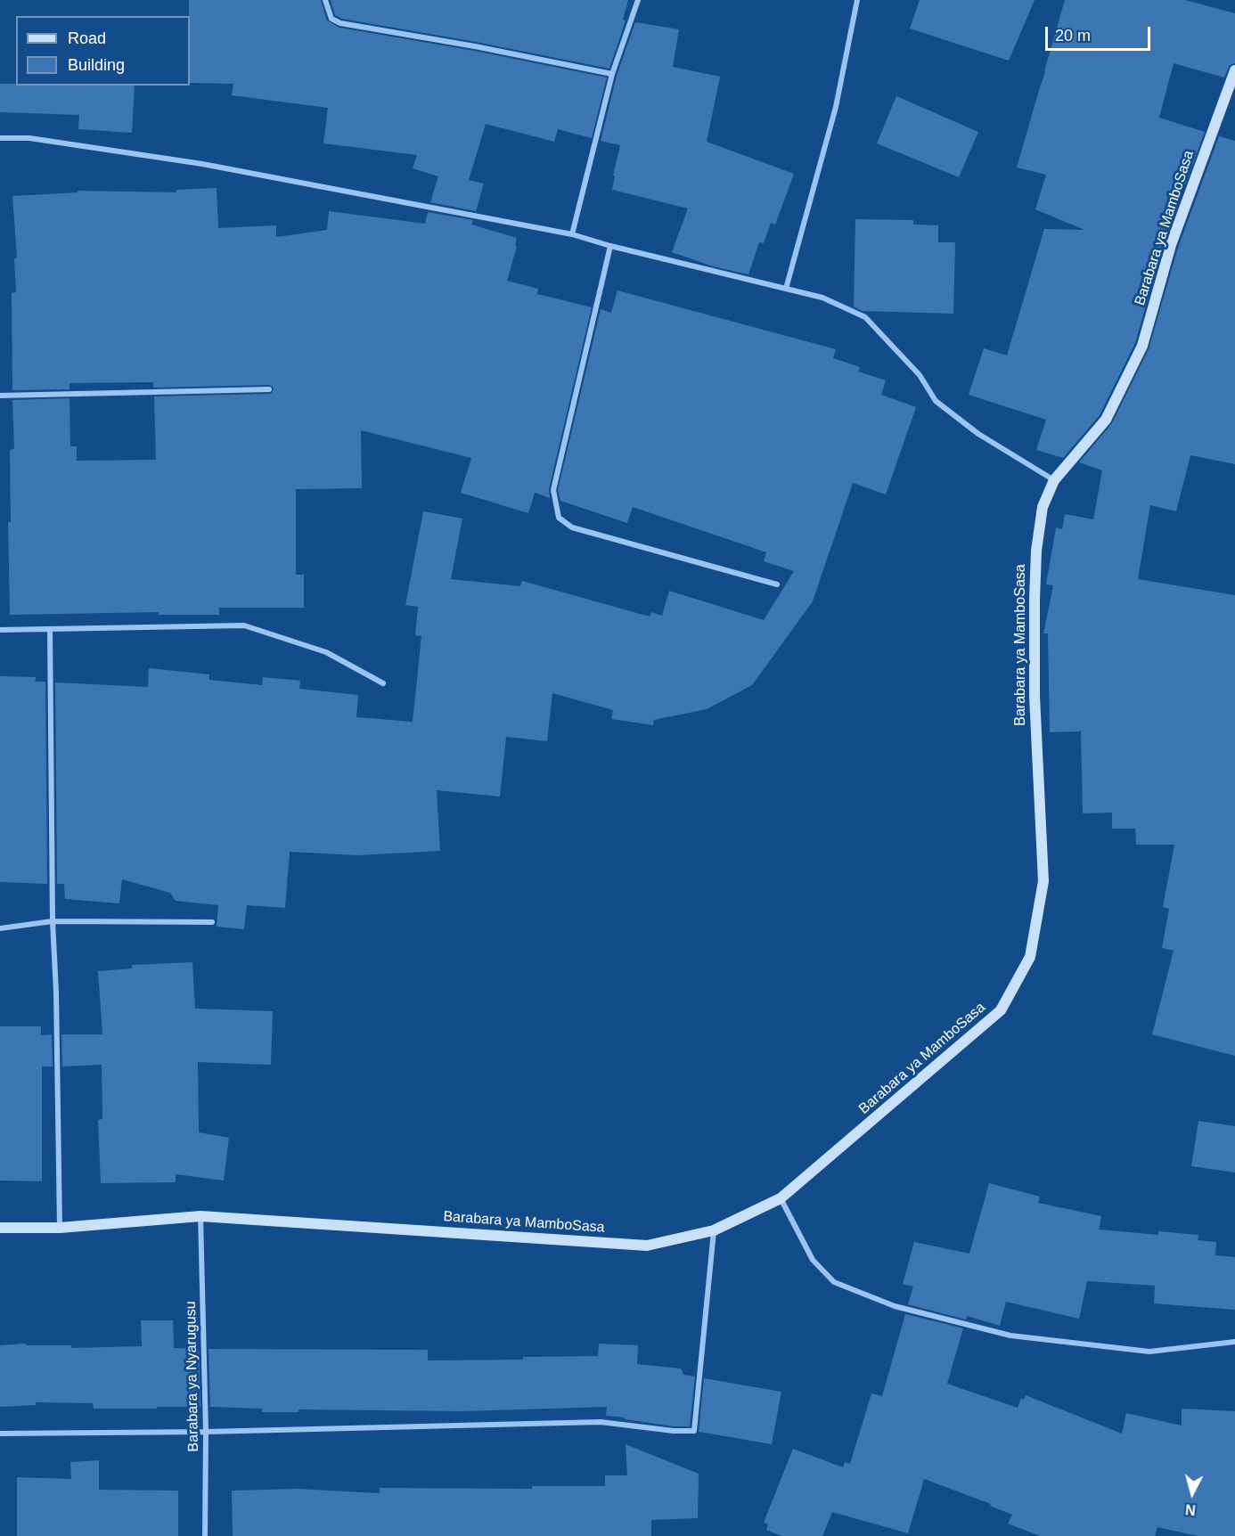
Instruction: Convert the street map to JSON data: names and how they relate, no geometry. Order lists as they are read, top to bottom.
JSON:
{
  "streets": {
    "street": ["Barabara ya MamboSasa", "Barabara ya Nyarugusu"]
  },
  "crossings": [
    ["Barabara ya MamboSasa", "Barabara ya Nyarugusu"]
  ],
  "legend": ["Road", "Building"],
  "scale_bar": "20 m",
  "north": "bottom"
}
